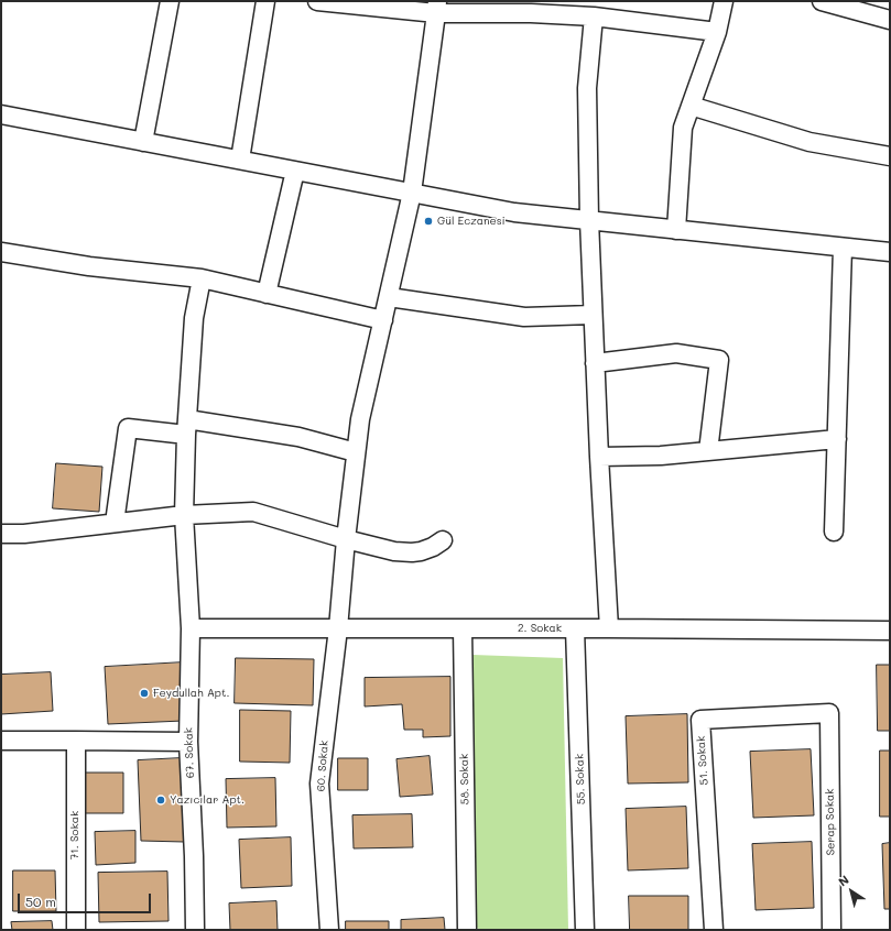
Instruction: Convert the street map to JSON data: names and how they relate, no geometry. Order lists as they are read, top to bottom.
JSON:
{
  "streets": {
    "street": [
      "2. Sokak",
      "67. Sokak",
      "51. Sokak",
      "60. Sokak",
      "58. Sokak",
      "55. Sokak",
      "Serap Sokak",
      "71. Sokak"
    ]
  },
  "crossings": [
    ["2. Sokak", "67. Sokak"],
    ["2. Sokak", "60. Sokak"],
    ["2. Sokak", "58. Sokak"],
    ["2. Sokak", "55. Sokak"],
    ["51. Sokak", "Serap Sokak"]
  ],
  "places": ["Gül Eczanesi", "Feydullah Apt.", "Yazıcılar Apt."],
  "scale_bar": "50 m",
  "north": "top left"
}
